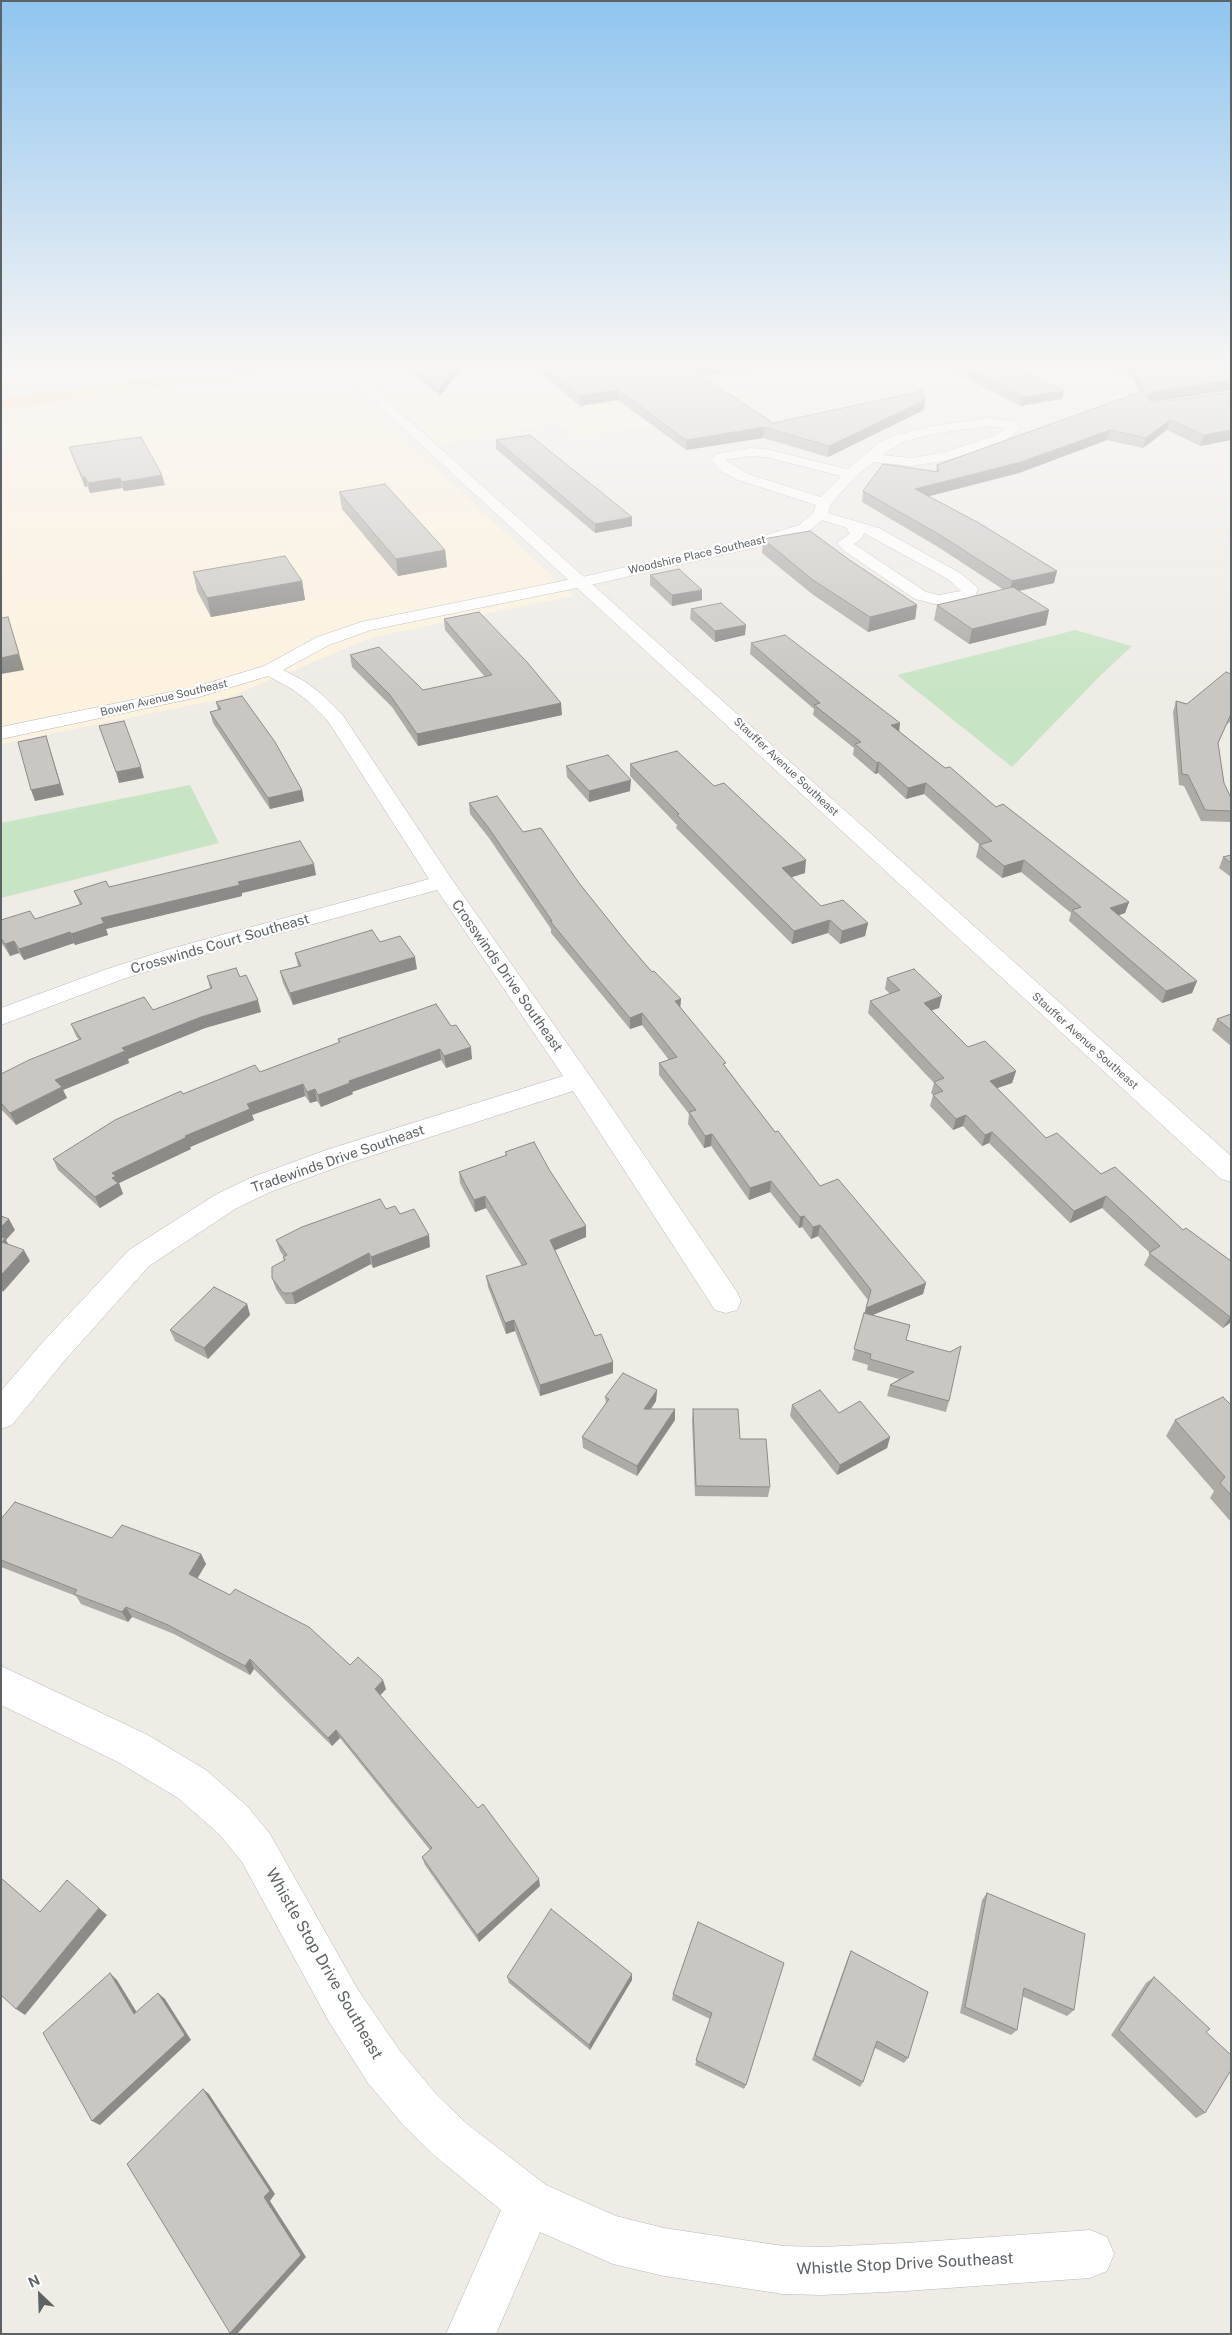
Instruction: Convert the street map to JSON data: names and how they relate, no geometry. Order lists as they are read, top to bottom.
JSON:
{
  "streets": {
    "street": [
      "Woodshire Place Southeast",
      "Bowen Avenue Southeast",
      "Stauffer Avenue Southeast",
      "Crosswinds Court Southeast",
      "Crosswinds Drive Southeast",
      "Tradewinds Drive Southeast",
      "Whistle Stop Drive Southeast"
    ]
  },
  "crossings": [
    ["Woodshire Place Southeast", "Bowen Avenue Southeast"],
    ["Woodshire Place Southeast", "Stauffer Avenue Southeast"],
    ["Bowen Avenue Southeast", "Stauffer Avenue Southeast"],
    ["Bowen Avenue Southeast", "Crosswinds Drive Southeast"],
    ["Crosswinds Court Southeast", "Crosswinds Drive Southeast"],
    ["Crosswinds Drive Southeast", "Tradewinds Drive Southeast"]
  ],
  "north": "top left"
}
